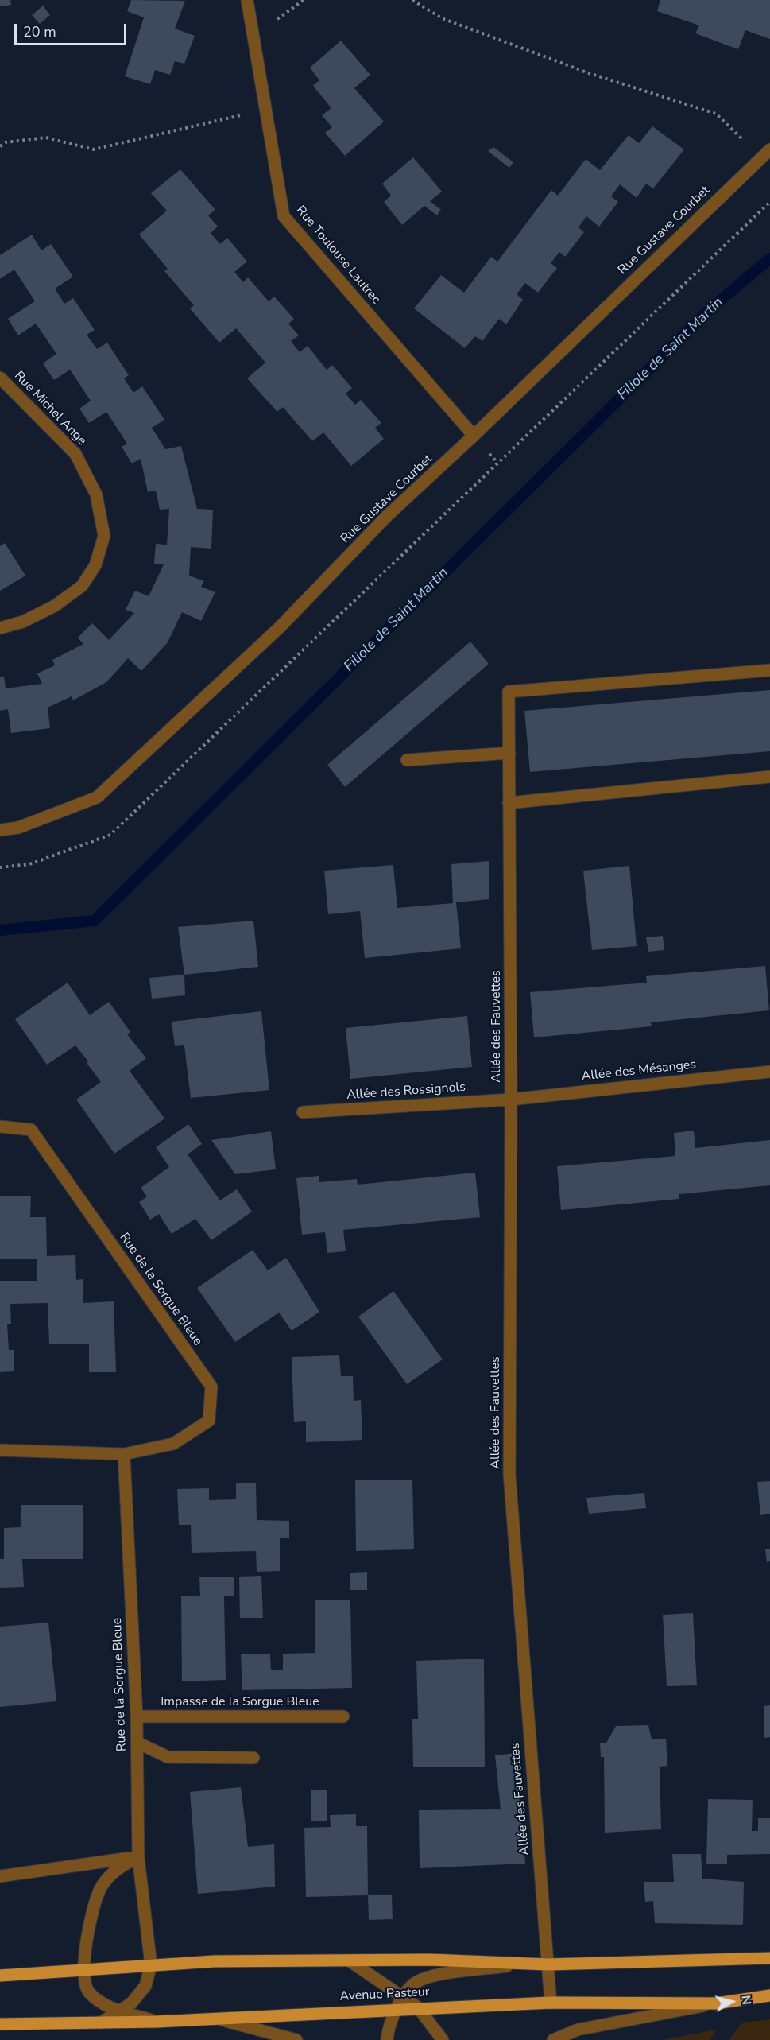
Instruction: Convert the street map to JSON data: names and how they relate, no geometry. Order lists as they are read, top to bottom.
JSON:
{
  "streets": {
    "main road": ["Avenue Pasteur"],
    "street": [
      "Rue Gustave Courbet",
      "Rue Toulouse Lautrec",
      "Rue Michel Ange",
      "Allée des Fauvettes",
      "Allée des Mésanges",
      "Allée des Rossignols",
      "Rue de la Sorgue Bleue",
      "Impasse de la Sorgue Bleue"
    ]
  },
  "crossings": [
    ["Rue Gustave Courbet", "Rue Toulouse Lautrec"],
    ["Allée des Fauvettes", "Allée des Mésanges"],
    ["Allée des Fauvettes", "Allée des Rossignols"],
    ["Allée des Fauvettes", "Avenue Pasteur"],
    ["Allée des Mésanges", "Allée des Rossignols"],
    ["Rue de la Sorgue Bleue", "Impasse de la Sorgue Bleue"]
  ],
  "water": ["Filiole de Saint Martin"],
  "scale_bar": "20 m",
  "north": "right"
}
